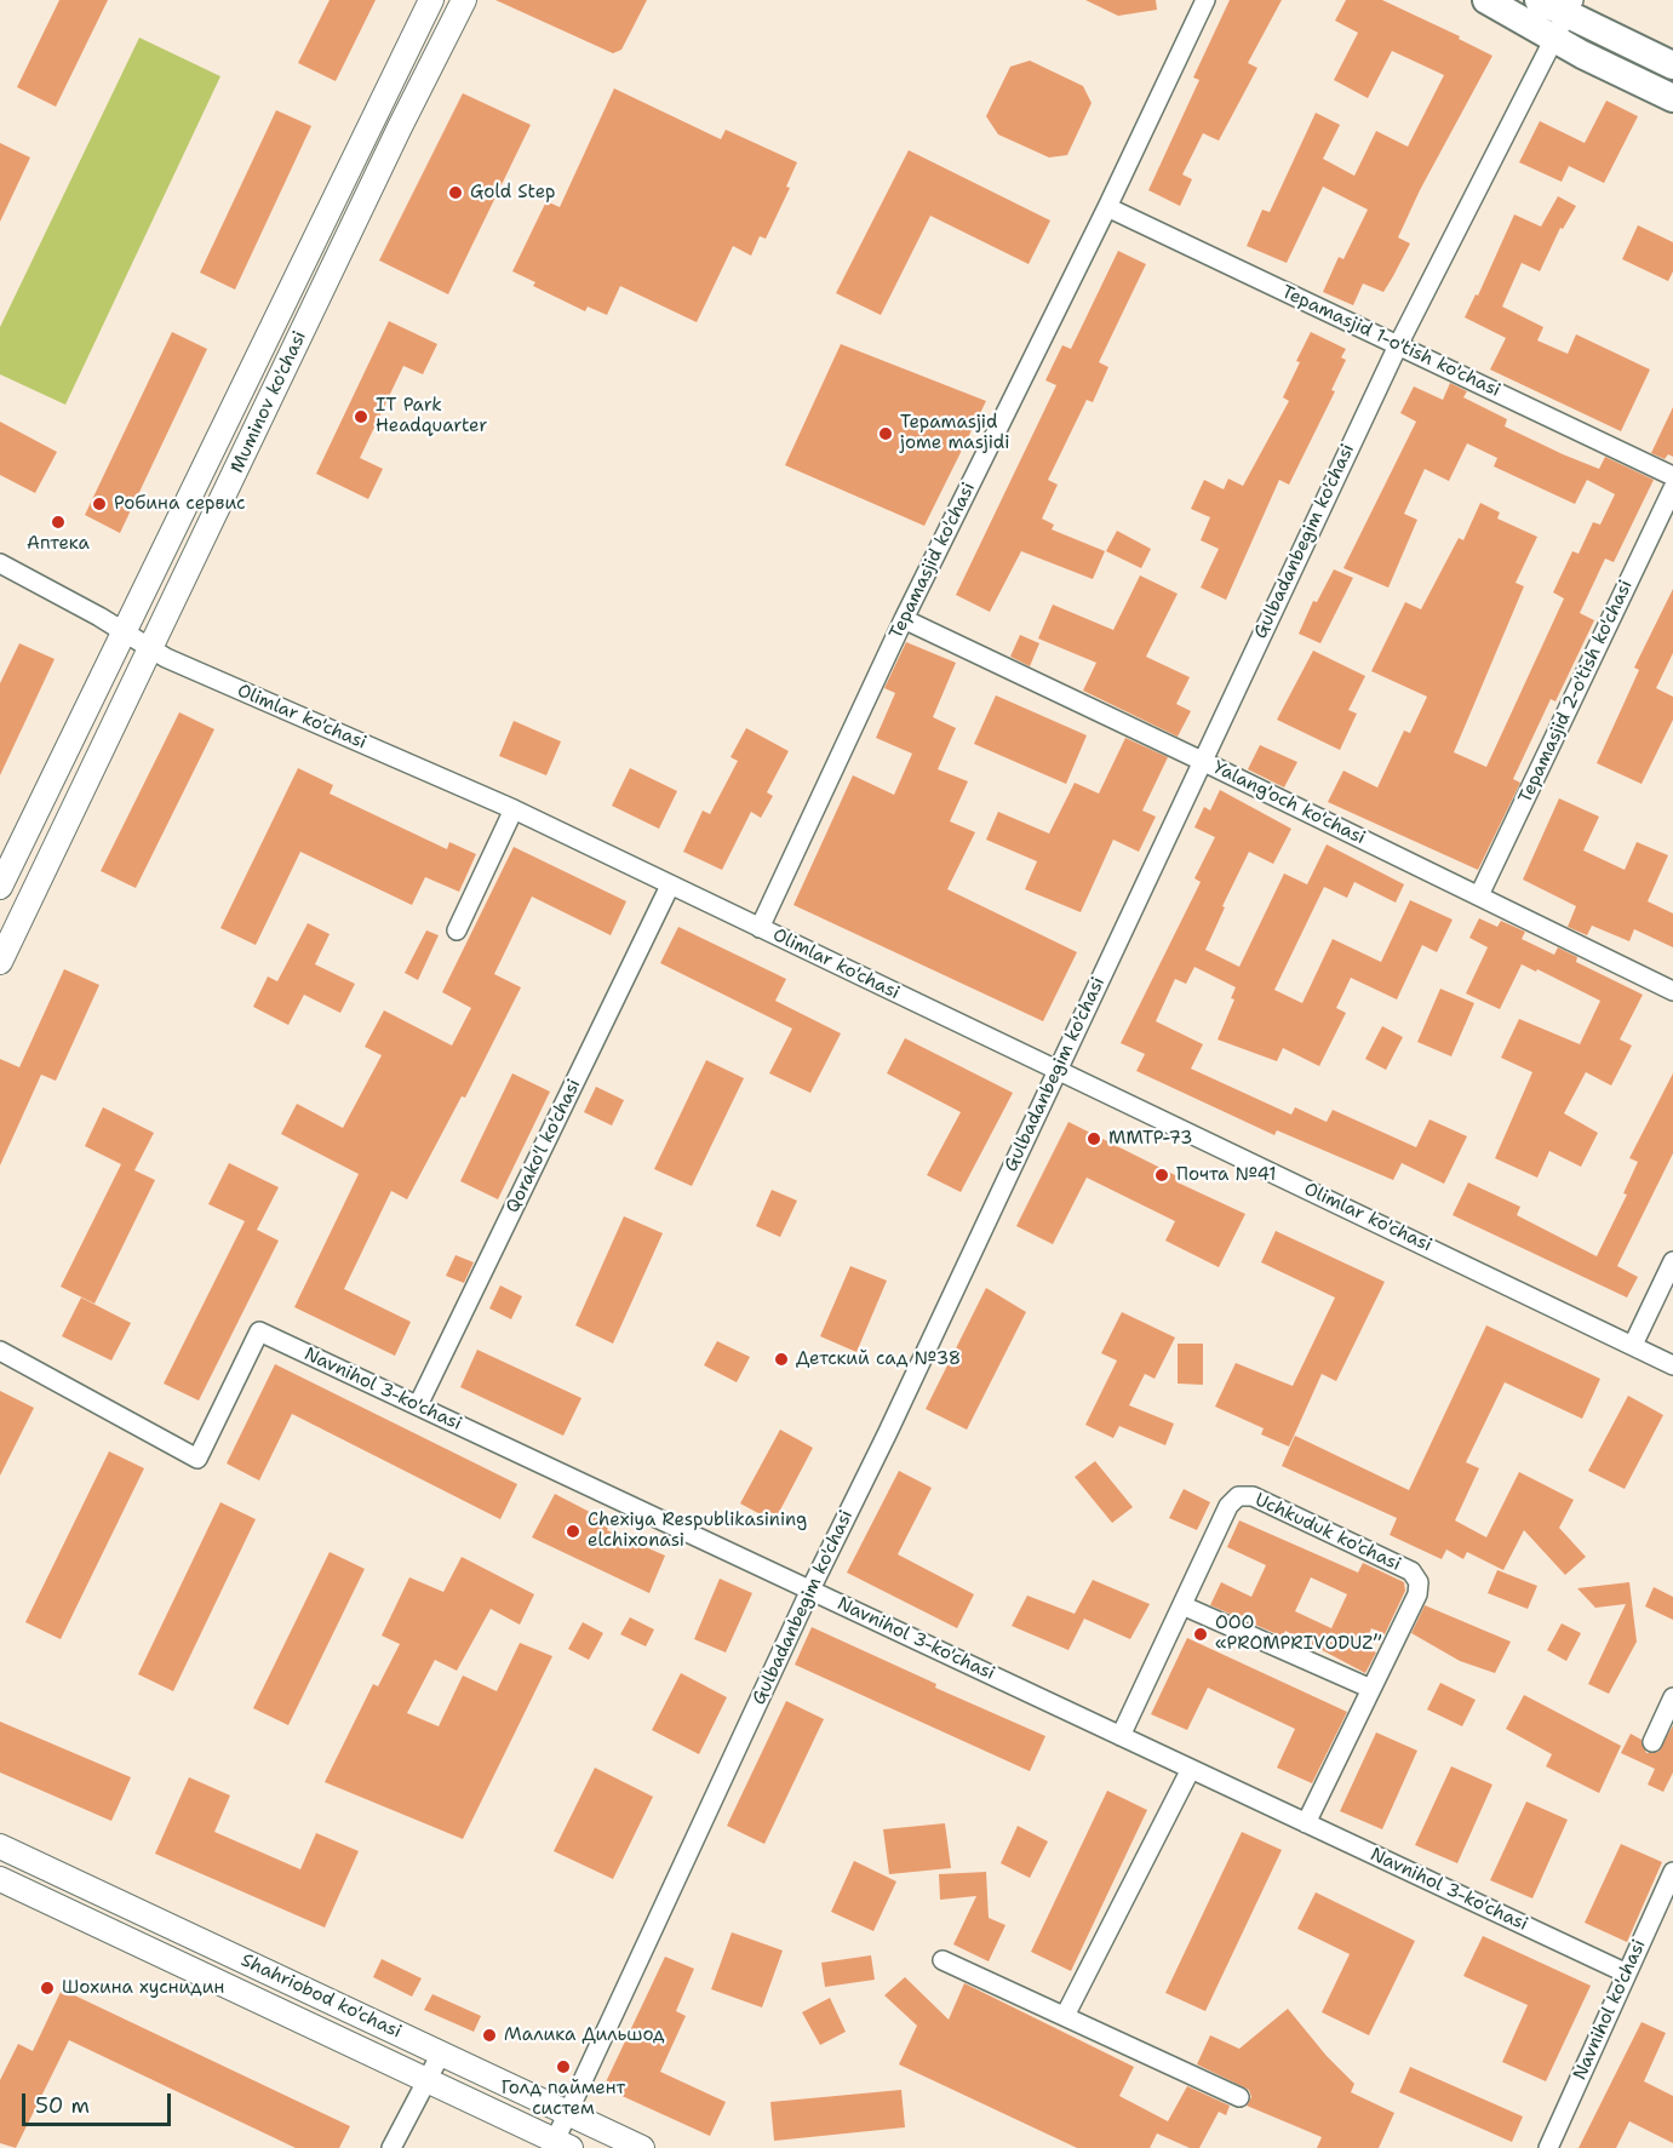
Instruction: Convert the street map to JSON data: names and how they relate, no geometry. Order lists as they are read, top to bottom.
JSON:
{
  "streets": {
    "main road": ["Muminov ko'chasi", "Shahriobod ko'chasi"],
    "street": [
      "Tepamasjid 1-o'tish ko'chasi",
      "Gulbadanbegim ko'chasi",
      "Tepamasjid ko'chasi",
      "Tepamasjid 2-o'tish ko'chasi",
      "Olimlar ko'chasi",
      "Yalang'och ko'chasi",
      "Qorako'l ko'chasi",
      "Navnihol 3-ko'chasi",
      "Uchkuduk ko'chasi",
      "Navnihol ko'chasi"
    ]
  },
  "crossings": [
    ["Tepamasjid 1-o'tish ko'chasi", "Gulbadanbegim ko'chasi"],
    ["Tepamasjid 1-o'tish ko'chasi", "Tepamasjid ko'chasi"],
    ["Muminov ko'chasi", "Olimlar ko'chasi"],
    ["Gulbadanbegim ko'chasi", "Olimlar ko'chasi"],
    ["Gulbadanbegim ko'chasi", "Yalang'och ko'chasi"],
    ["Gulbadanbegim ko'chasi", "Navnihol 3-ko'chasi"],
    ["Gulbadanbegim ko'chasi", "Shahriobod ko'chasi"],
    ["Tepamasjid ko'chasi", "Olimlar ko'chasi"],
    ["Tepamasjid ko'chasi", "Yalang'och ko'chasi"],
    ["Tepamasjid 2-o'tish ko'chasi", "Yalang'och ko'chasi"],
    ["Olimlar ko'chasi", "Qorako'l ko'chasi"],
    ["Qorako'l ko'chasi", "Navnihol 3-ko'chasi"],
    ["Navnihol 3-ko'chasi", "Uchkuduk ko'chasi"],
    ["Navnihol 3-ko'chasi", "Navnihol ko'chasi"]
  ],
  "places": [
    "Gold Step",
    "IT Park Headquarter",
    "Tepamasjid jome masjidi",
    "Робина сервис",
    "Аптека",
    "MMTP-73",
    "Почта №41",
    "Детский сад №38",
    "Chexiya Respublikasining elchixonasi",
    "ООО «PROMPRIVODUZ”",
    "Шохина хуснидин",
    "Малика Дильшод",
    "Голд паймент систем"
  ],
  "scale_bar": "50 m"
}
